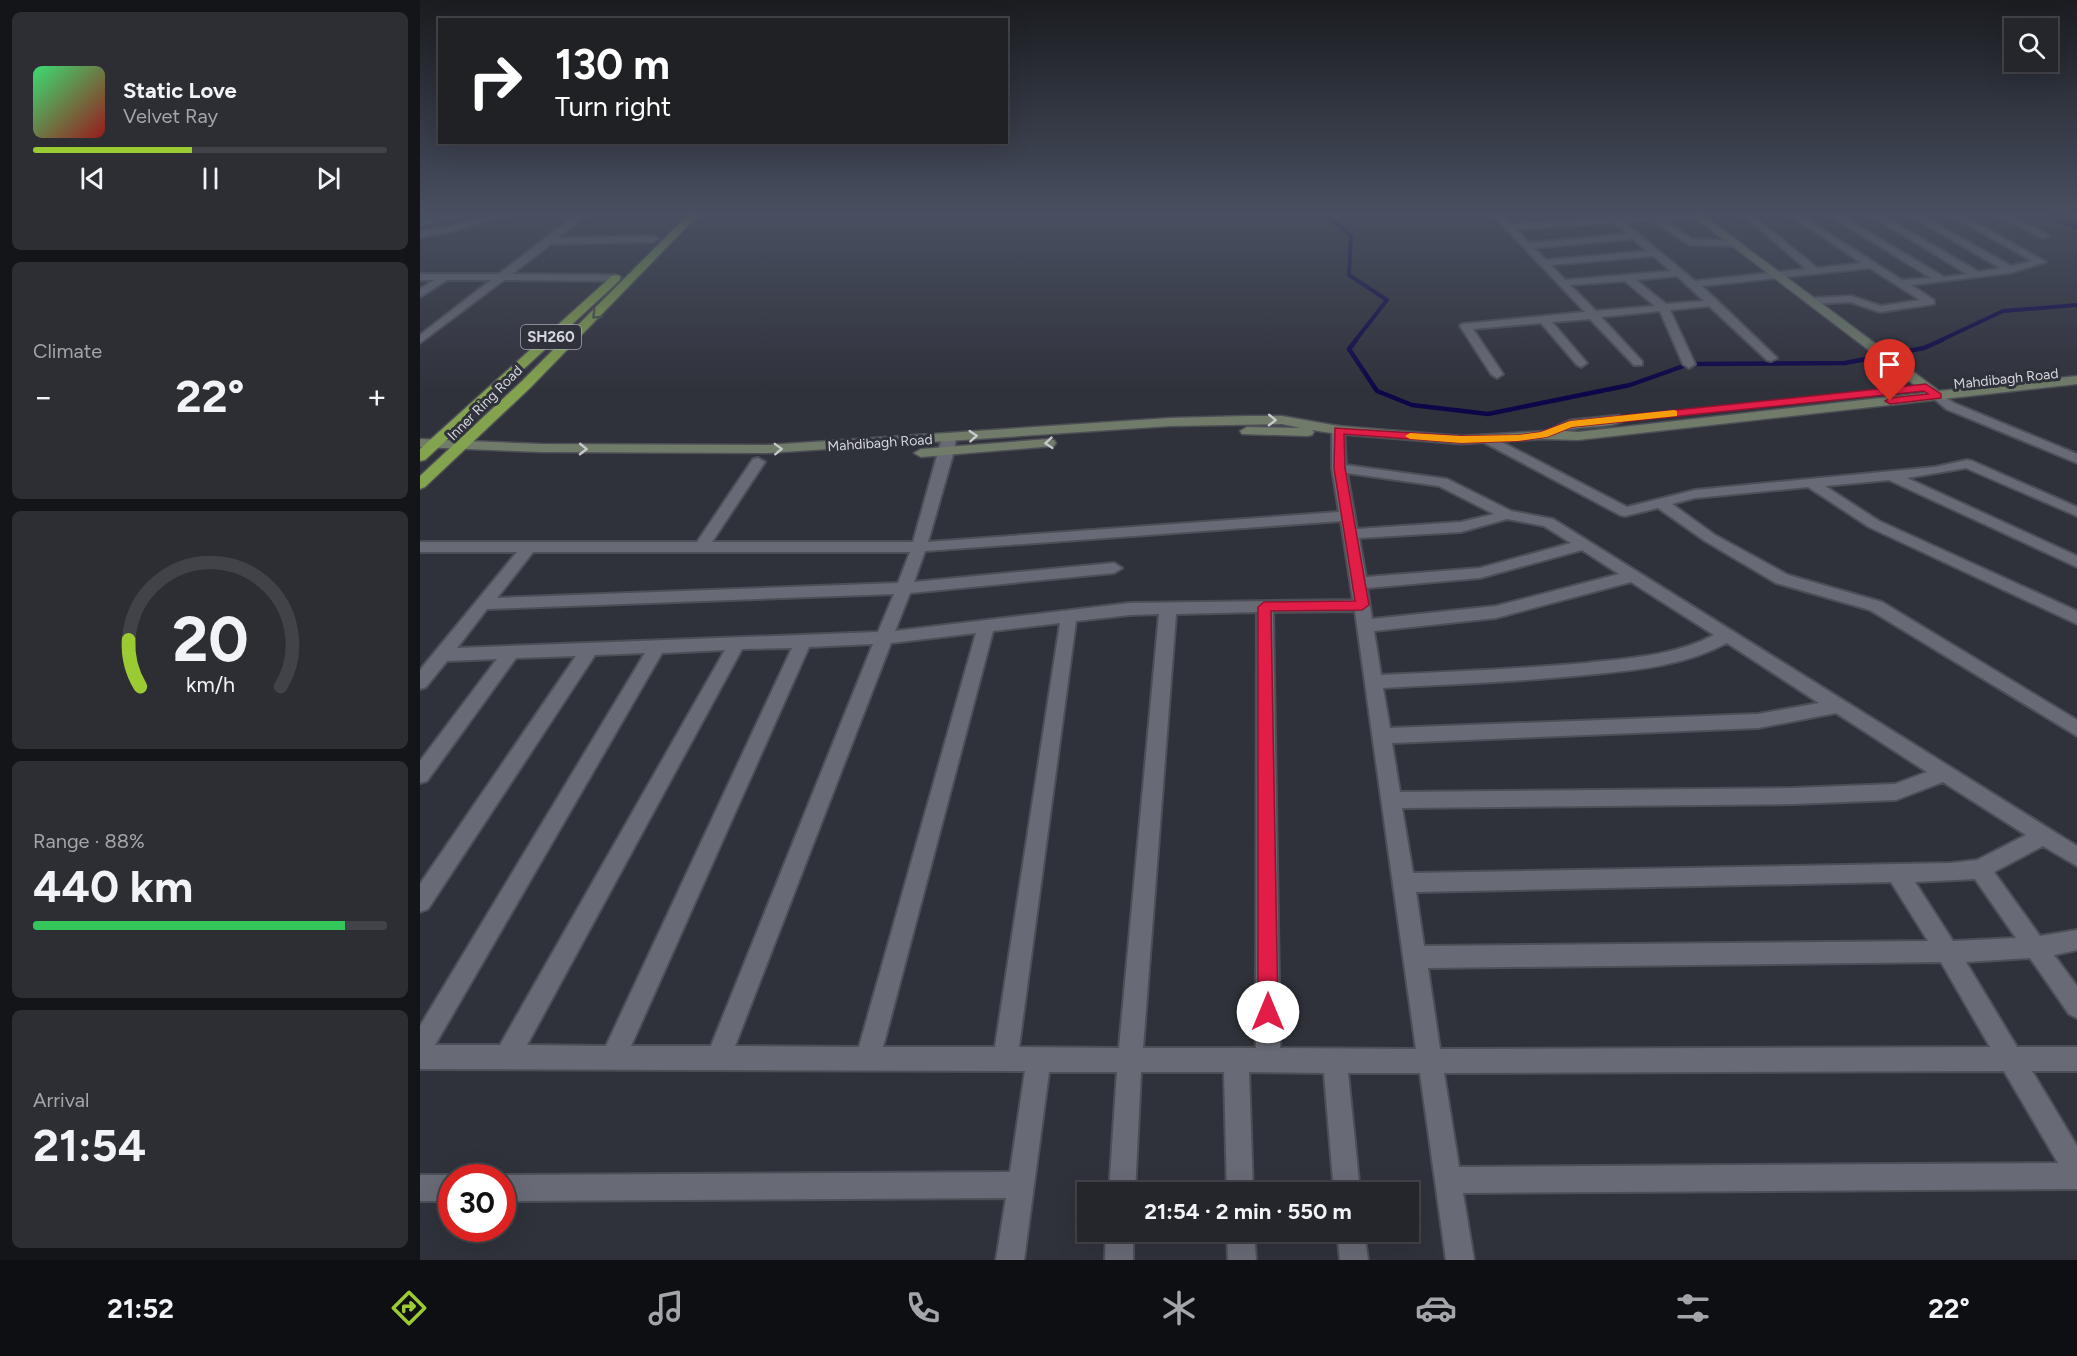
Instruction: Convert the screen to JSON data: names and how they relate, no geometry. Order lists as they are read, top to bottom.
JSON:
{
  "streets": {
    "highway": ["SH260", "Inner Ring Road"],
    "street": ["Mahdibagh Road"]
  },
  "crossings": [
    ["Mahdibagh Road", "Inner Ring Road"]
  ],
  "page": {
    "turn": ["130 m", "Turn right"],
    "song": ["Static Love", "Velvet Ray"],
    "tile": [
      "Climate",
      ["Range · 88%", "440 km"],
      ["Arrival", "21:54"]
    ],
    "heat": ["−", "22°", "+"],
    "limit": "30",
    "trip": "21:54 · 2 min · 550 m",
    "tabs": ["21:52", "22°"],
    "gauge": ["20", "km/h"]
  }
}
